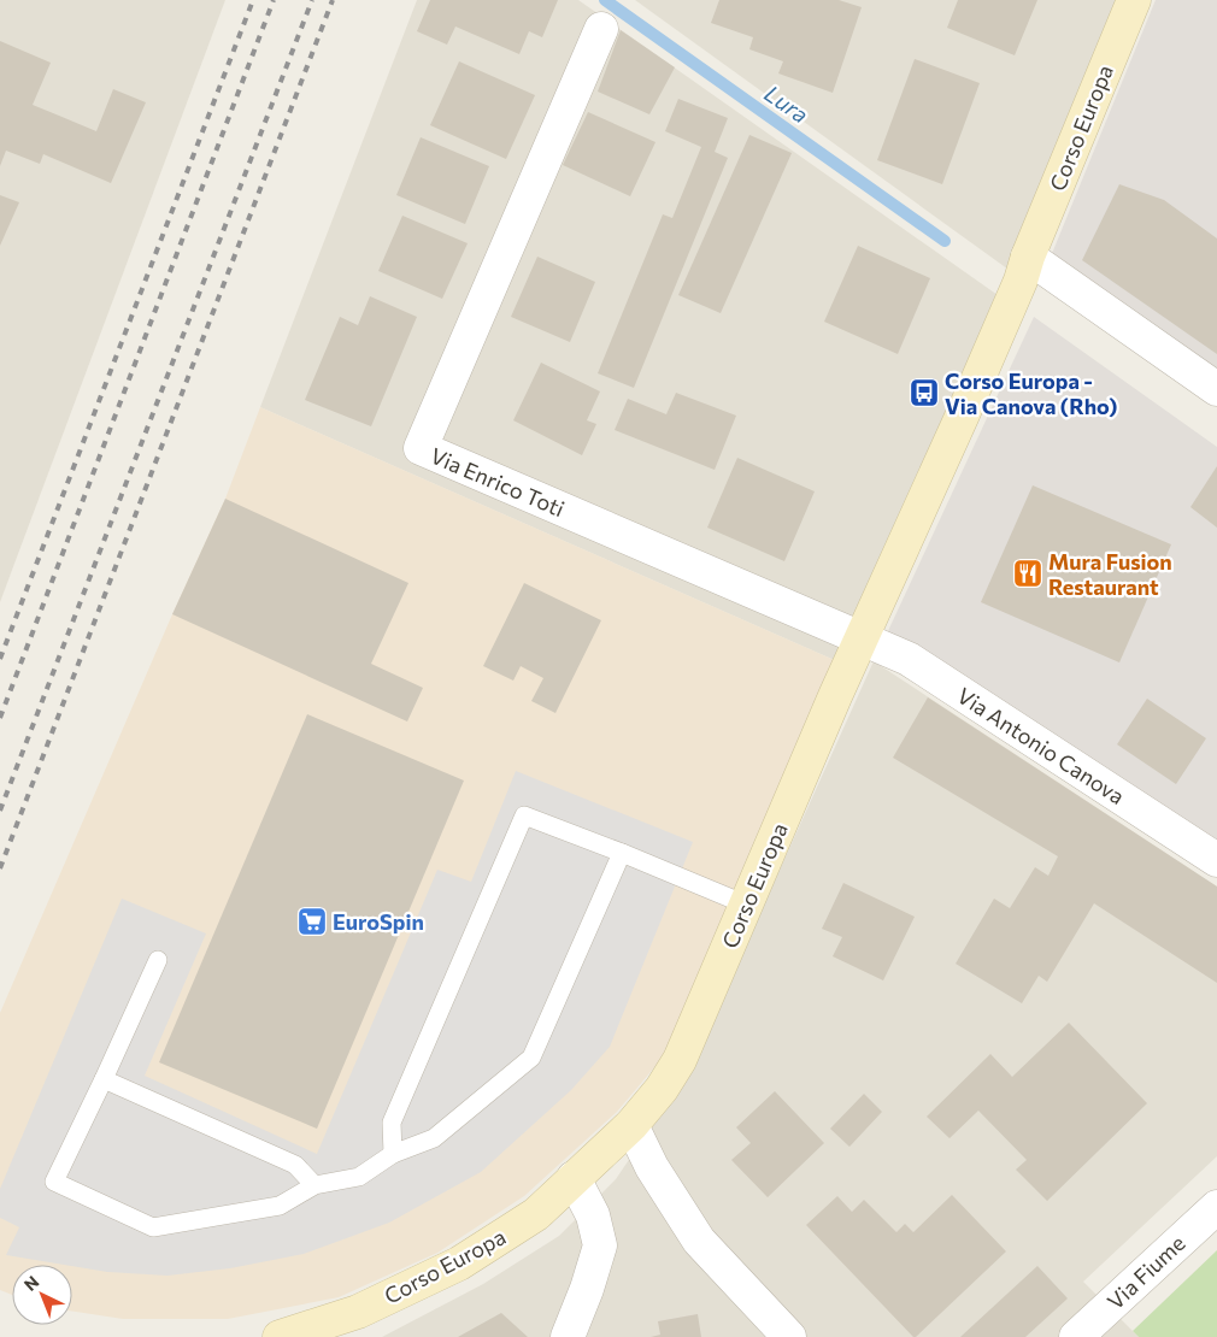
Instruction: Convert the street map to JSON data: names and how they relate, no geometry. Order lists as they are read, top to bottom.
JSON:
{
  "streets": {
    "main road": ["Corso Europa"],
    "street": ["Via Enrico Toti", "Via Antonio Canova", "Via Fiume"]
  },
  "crossings": [
    ["Corso Europa", "Via Enrico Toti"],
    ["Corso Europa", "Via Antonio Canova"],
    ["Via Enrico Toti", "Via Antonio Canova"]
  ],
  "water": ["Lura"],
  "places": {
    "bus stop": ["Corso Europa - Via Canova (Rho)"],
    "restaurant": ["Mura Fusion Restaurant"],
    "supermarket": ["EuroSpin"]
  },
  "north": "top left"
}
